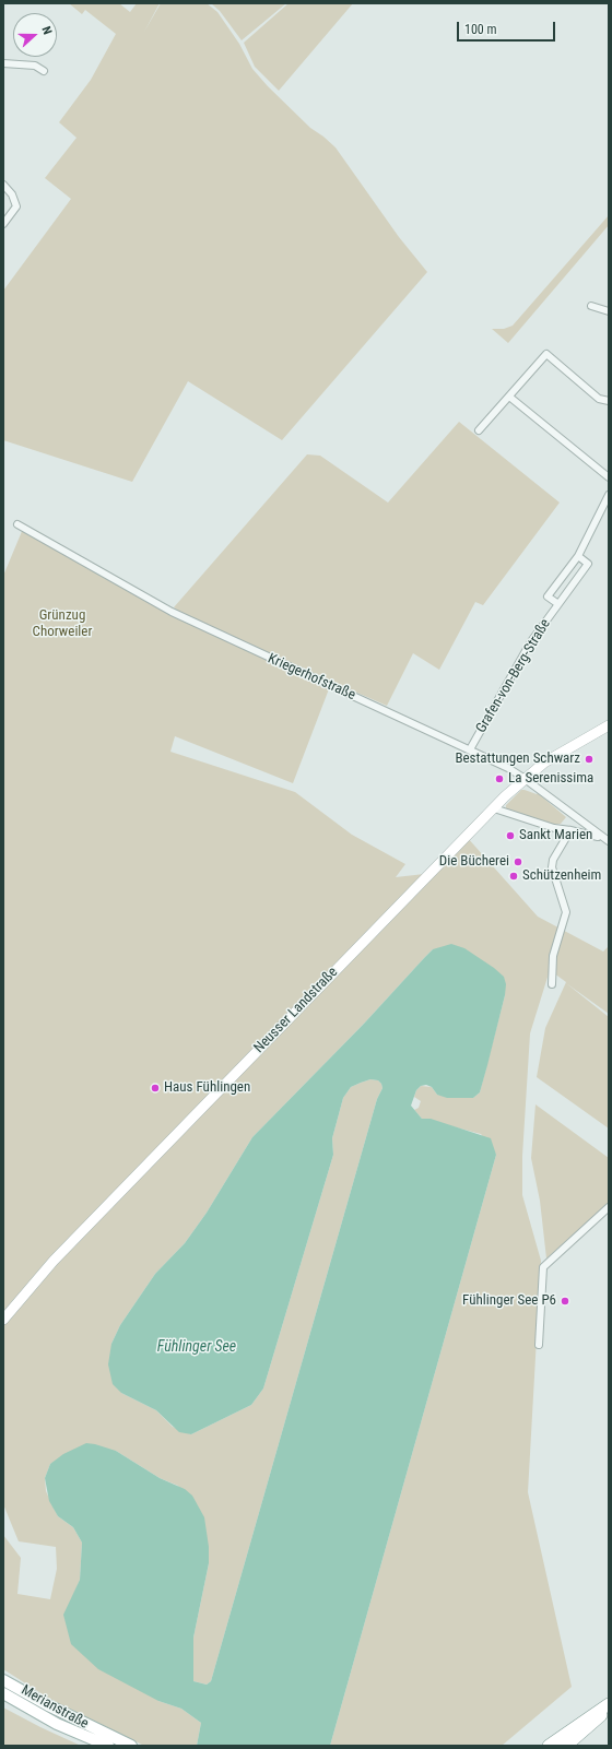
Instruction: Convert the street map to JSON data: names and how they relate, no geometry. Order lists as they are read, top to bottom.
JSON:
{
  "streets": {
    "main road": ["Neusser Landstraße", "Merianstraße"],
    "street": ["Grafen-von-Berg-Straße", "Kriegerhofstraße"]
  },
  "crossings": [
    ["Grafen-von-Berg-Straße", "Kriegerhofstraße"],
    ["Kriegerhofstraße", "Neusser Landstraße"]
  ],
  "water": ["Fühlinger See"],
  "parks": ["Grünzug Chorweiler"],
  "places": [
    "Bestattungen Schwarz",
    "La Serenissima",
    "Sankt Marien",
    "Die Bücherei",
    "Schützenheim",
    "Haus Fühlingen",
    "Fühlinger See P6"
  ],
  "scale_bar": "100 m",
  "north": "right"
}
